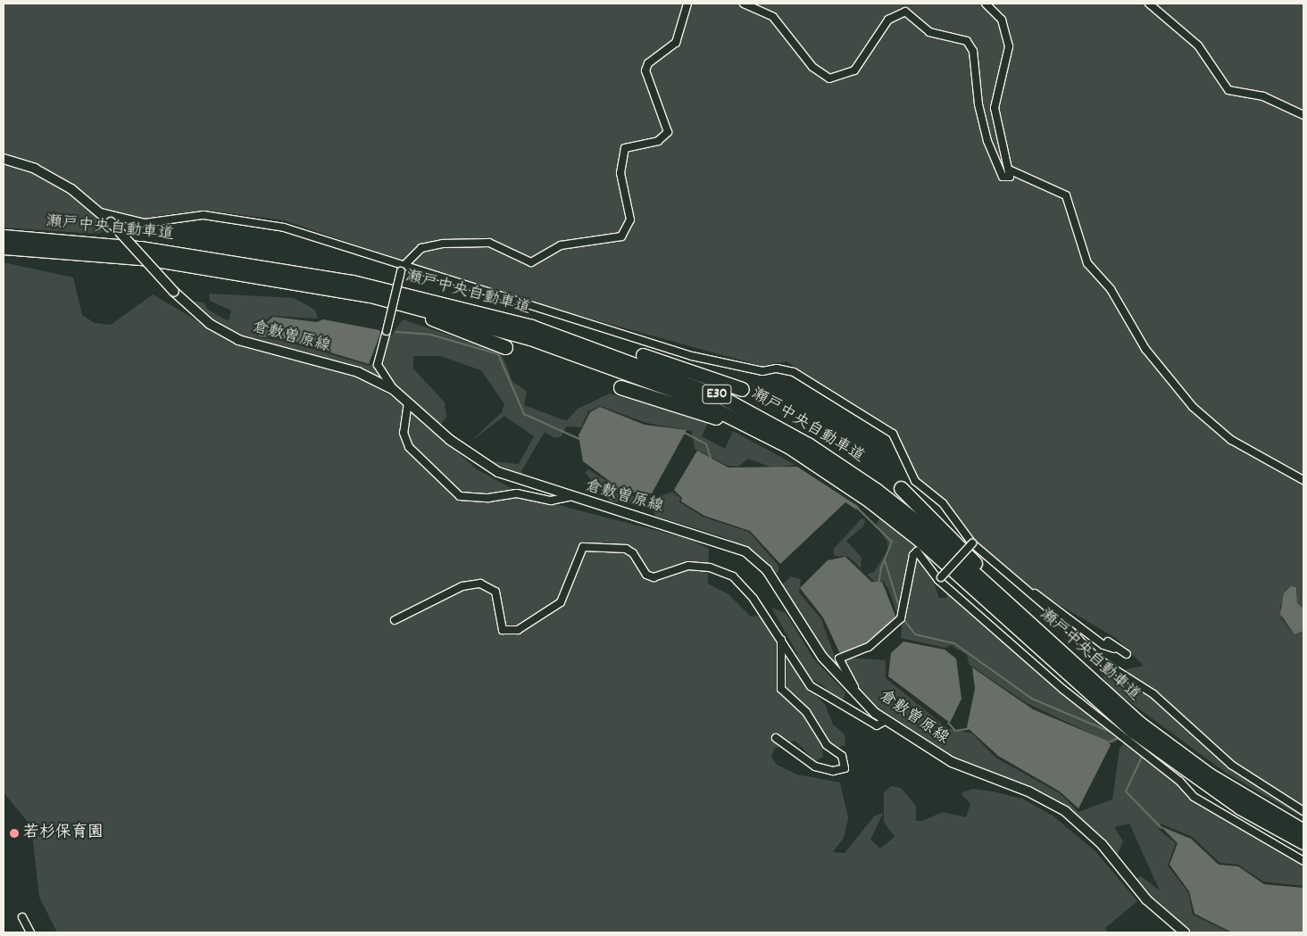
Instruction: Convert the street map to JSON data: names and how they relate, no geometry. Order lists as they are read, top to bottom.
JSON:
{
  "streets": {
    "highway": ["瀬戸中央自動車道", "E30"],
    "street": ["倉敷曽原線"]
  },
  "places": ["若杉保育園"]
}
